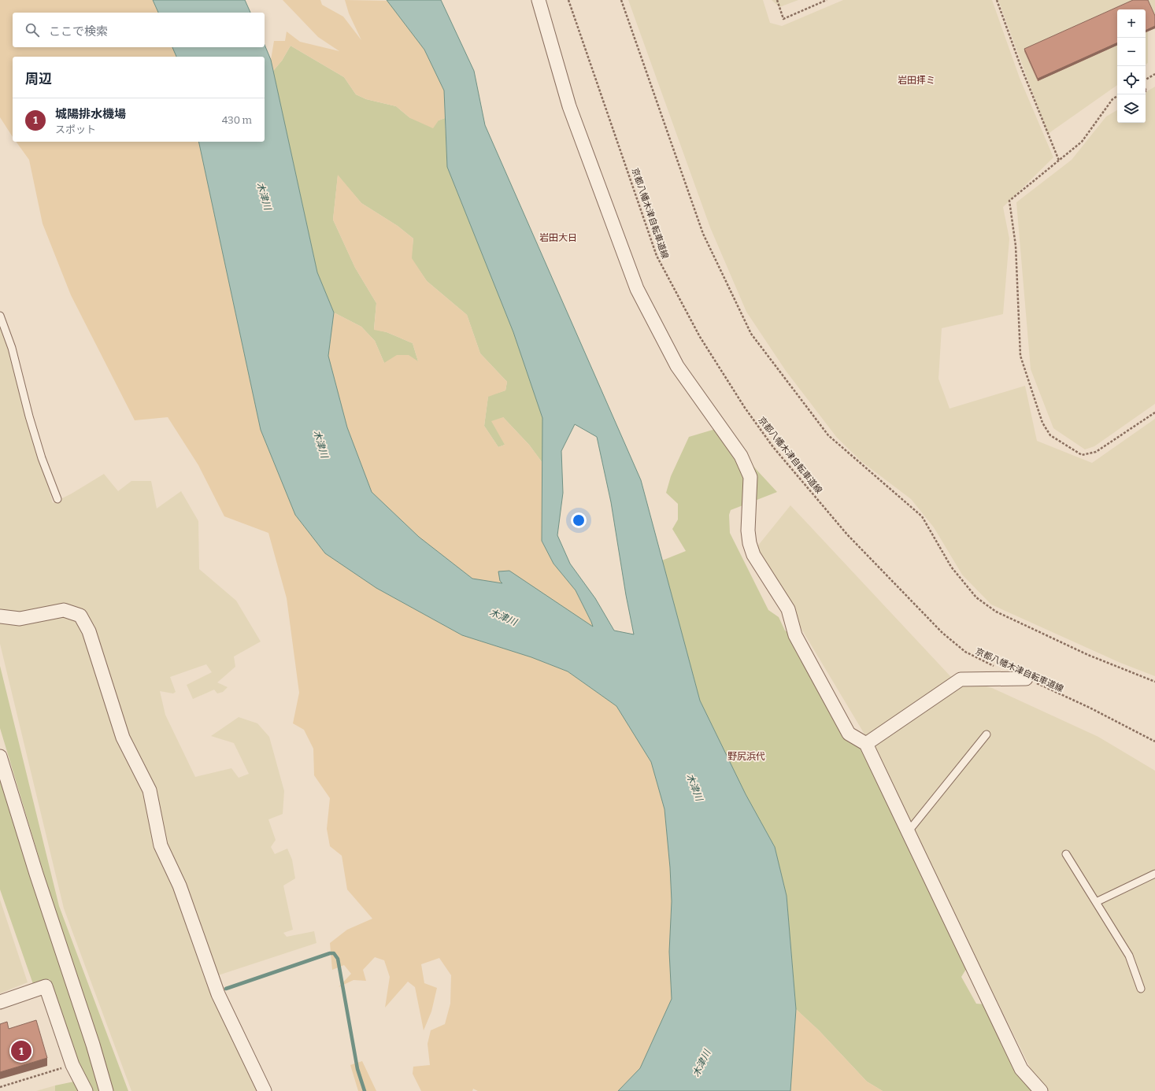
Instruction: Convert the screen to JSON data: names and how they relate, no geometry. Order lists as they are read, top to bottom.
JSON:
{
  "streets": {
    "path": ["京都八幡木津自転車道線"]
  },
  "districts": ["岩田拝ミ", "岩田大日", "野尻浜代"],
  "water": ["木津川"],
  "page": {
    "map_buttons": ["+", "−"],
    "search": "ここで検索",
    "heading": "周辺",
    "list": [
      {
        "mark": "1",
        "name": "城陽排水機場",
        "note": "スポット",
        "value": "430 m"
      }
    ],
    "pins": "1"
  }
}
